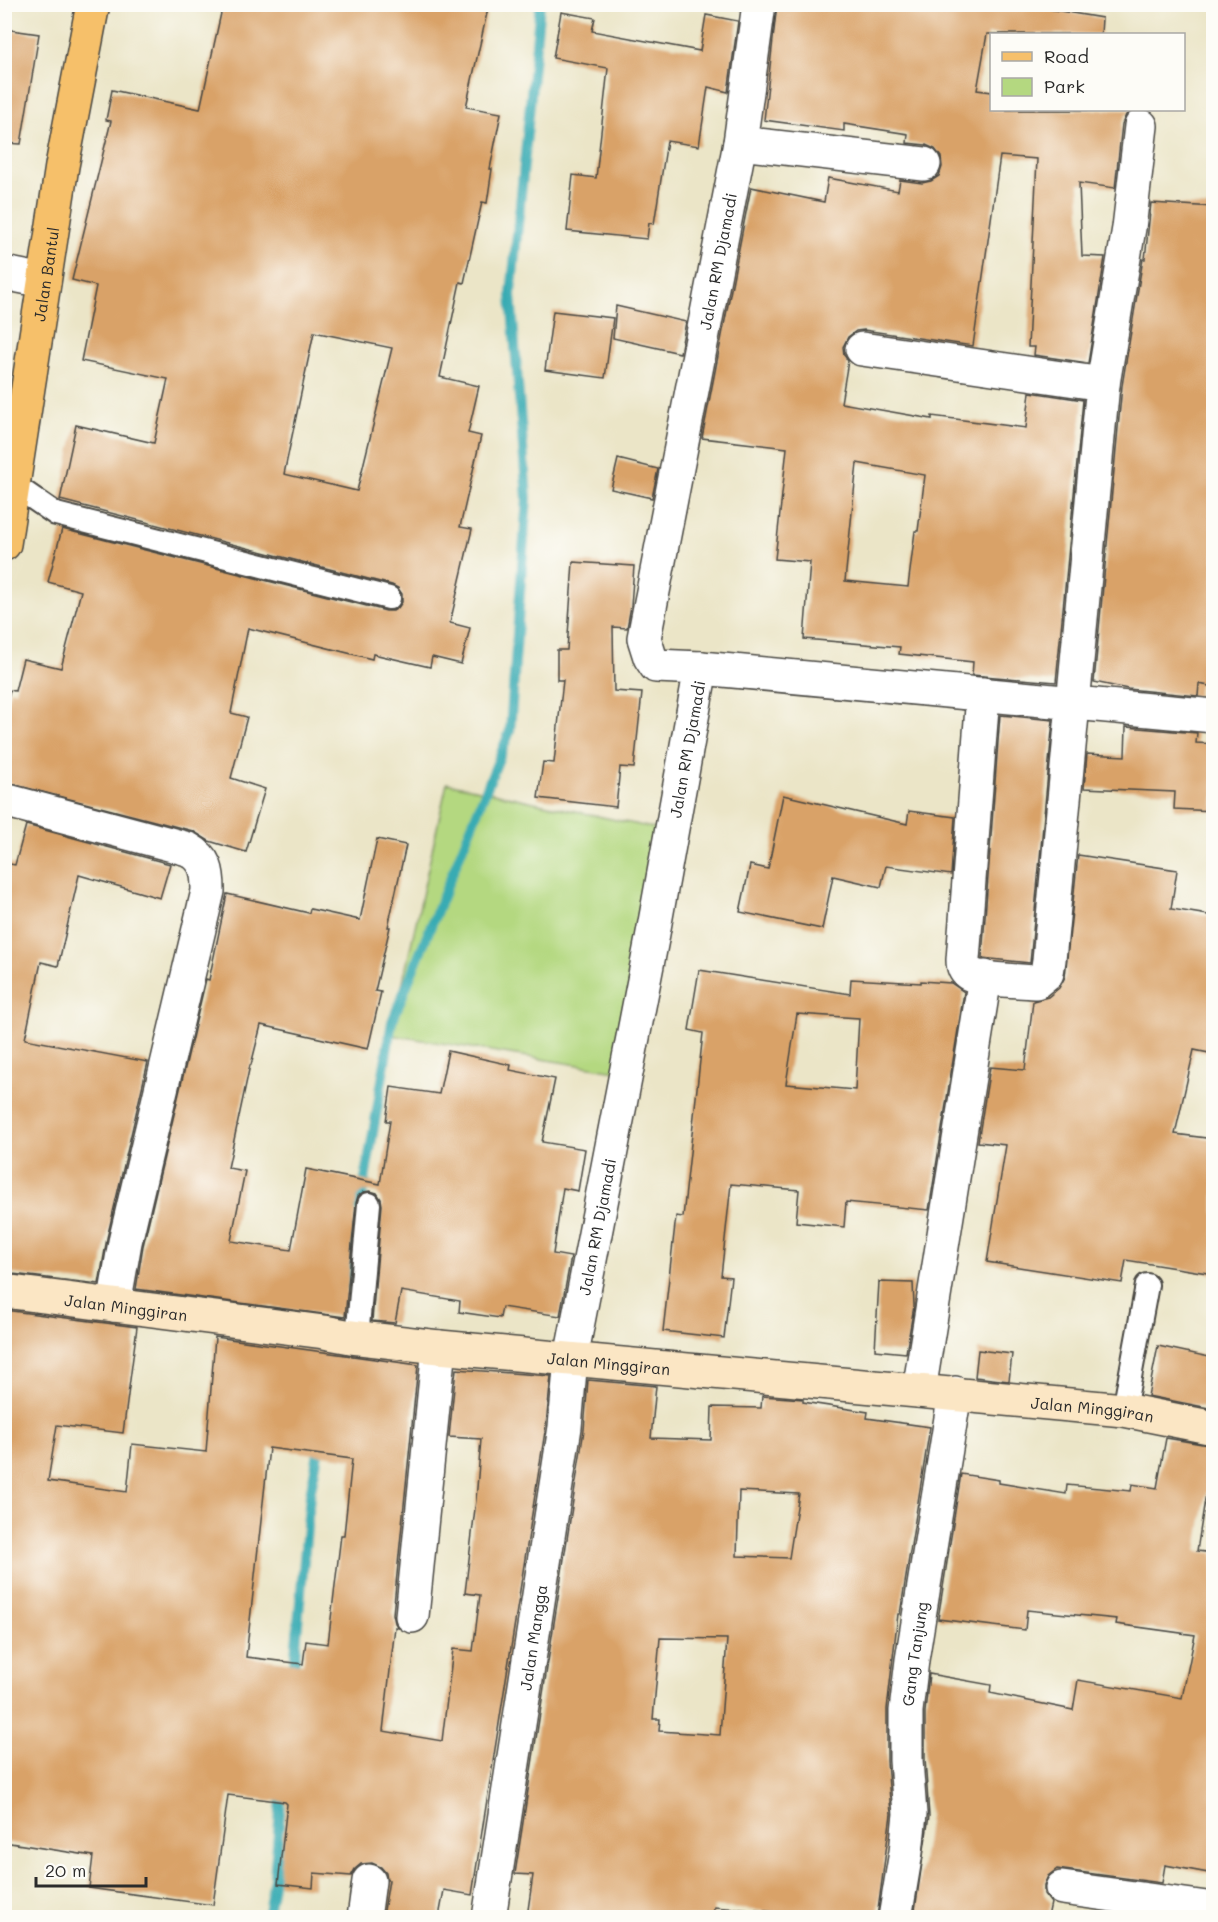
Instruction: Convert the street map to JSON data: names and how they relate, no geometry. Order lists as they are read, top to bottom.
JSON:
{
  "streets": {
    "main road": ["Jalan Bantul"],
    "street": [
      "Jalan RM Djamadi",
      "Jalan Minggiran",
      "Jalan Mangga",
      "Gang Tanjung"
    ]
  },
  "crossings": [
    ["Jalan RM Djamadi", "Jalan Minggiran"],
    ["Jalan RM Djamadi", "Jalan Mangga"],
    ["Jalan Minggiran", "Jalan Mangga"],
    ["Jalan Minggiran", "Gang Tanjung"]
  ],
  "legend": ["Road", "Park"],
  "scale_bar": "20 m"
}
